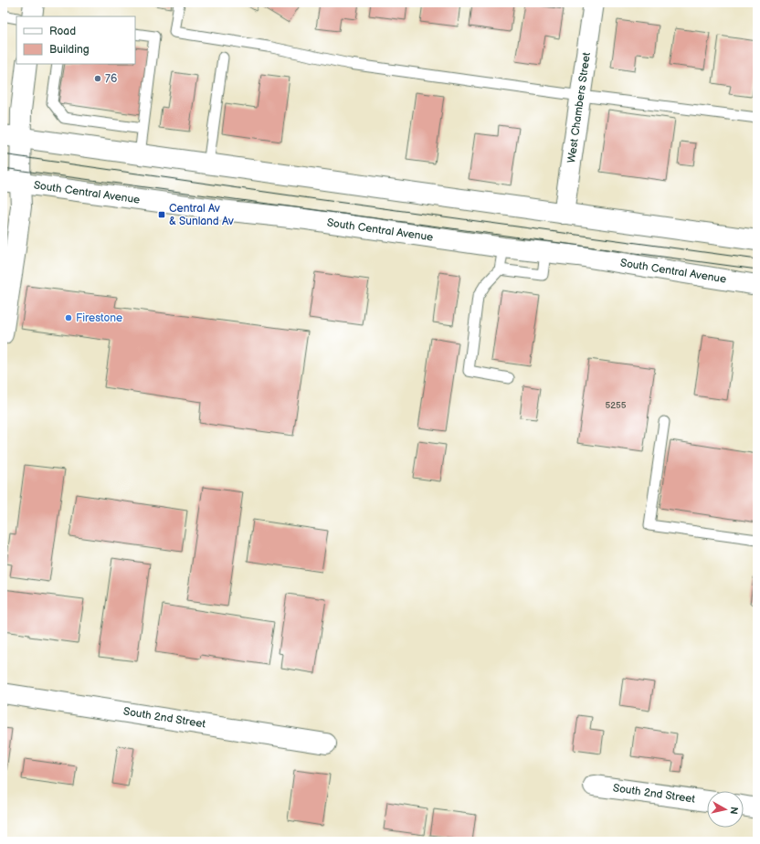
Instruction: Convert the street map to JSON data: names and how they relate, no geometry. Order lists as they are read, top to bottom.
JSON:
{
  "streets": {
    "main road": ["West Chambers Street", "South Central Avenue", "South 2nd Street"]
  },
  "places": {
    "other": ["76", "Firestone"],
    "transit": ["Central Av & Sunland Av"]
  },
  "house_numbers": ["5255"],
  "legend": ["Road", "Building"],
  "north": "right"
}
